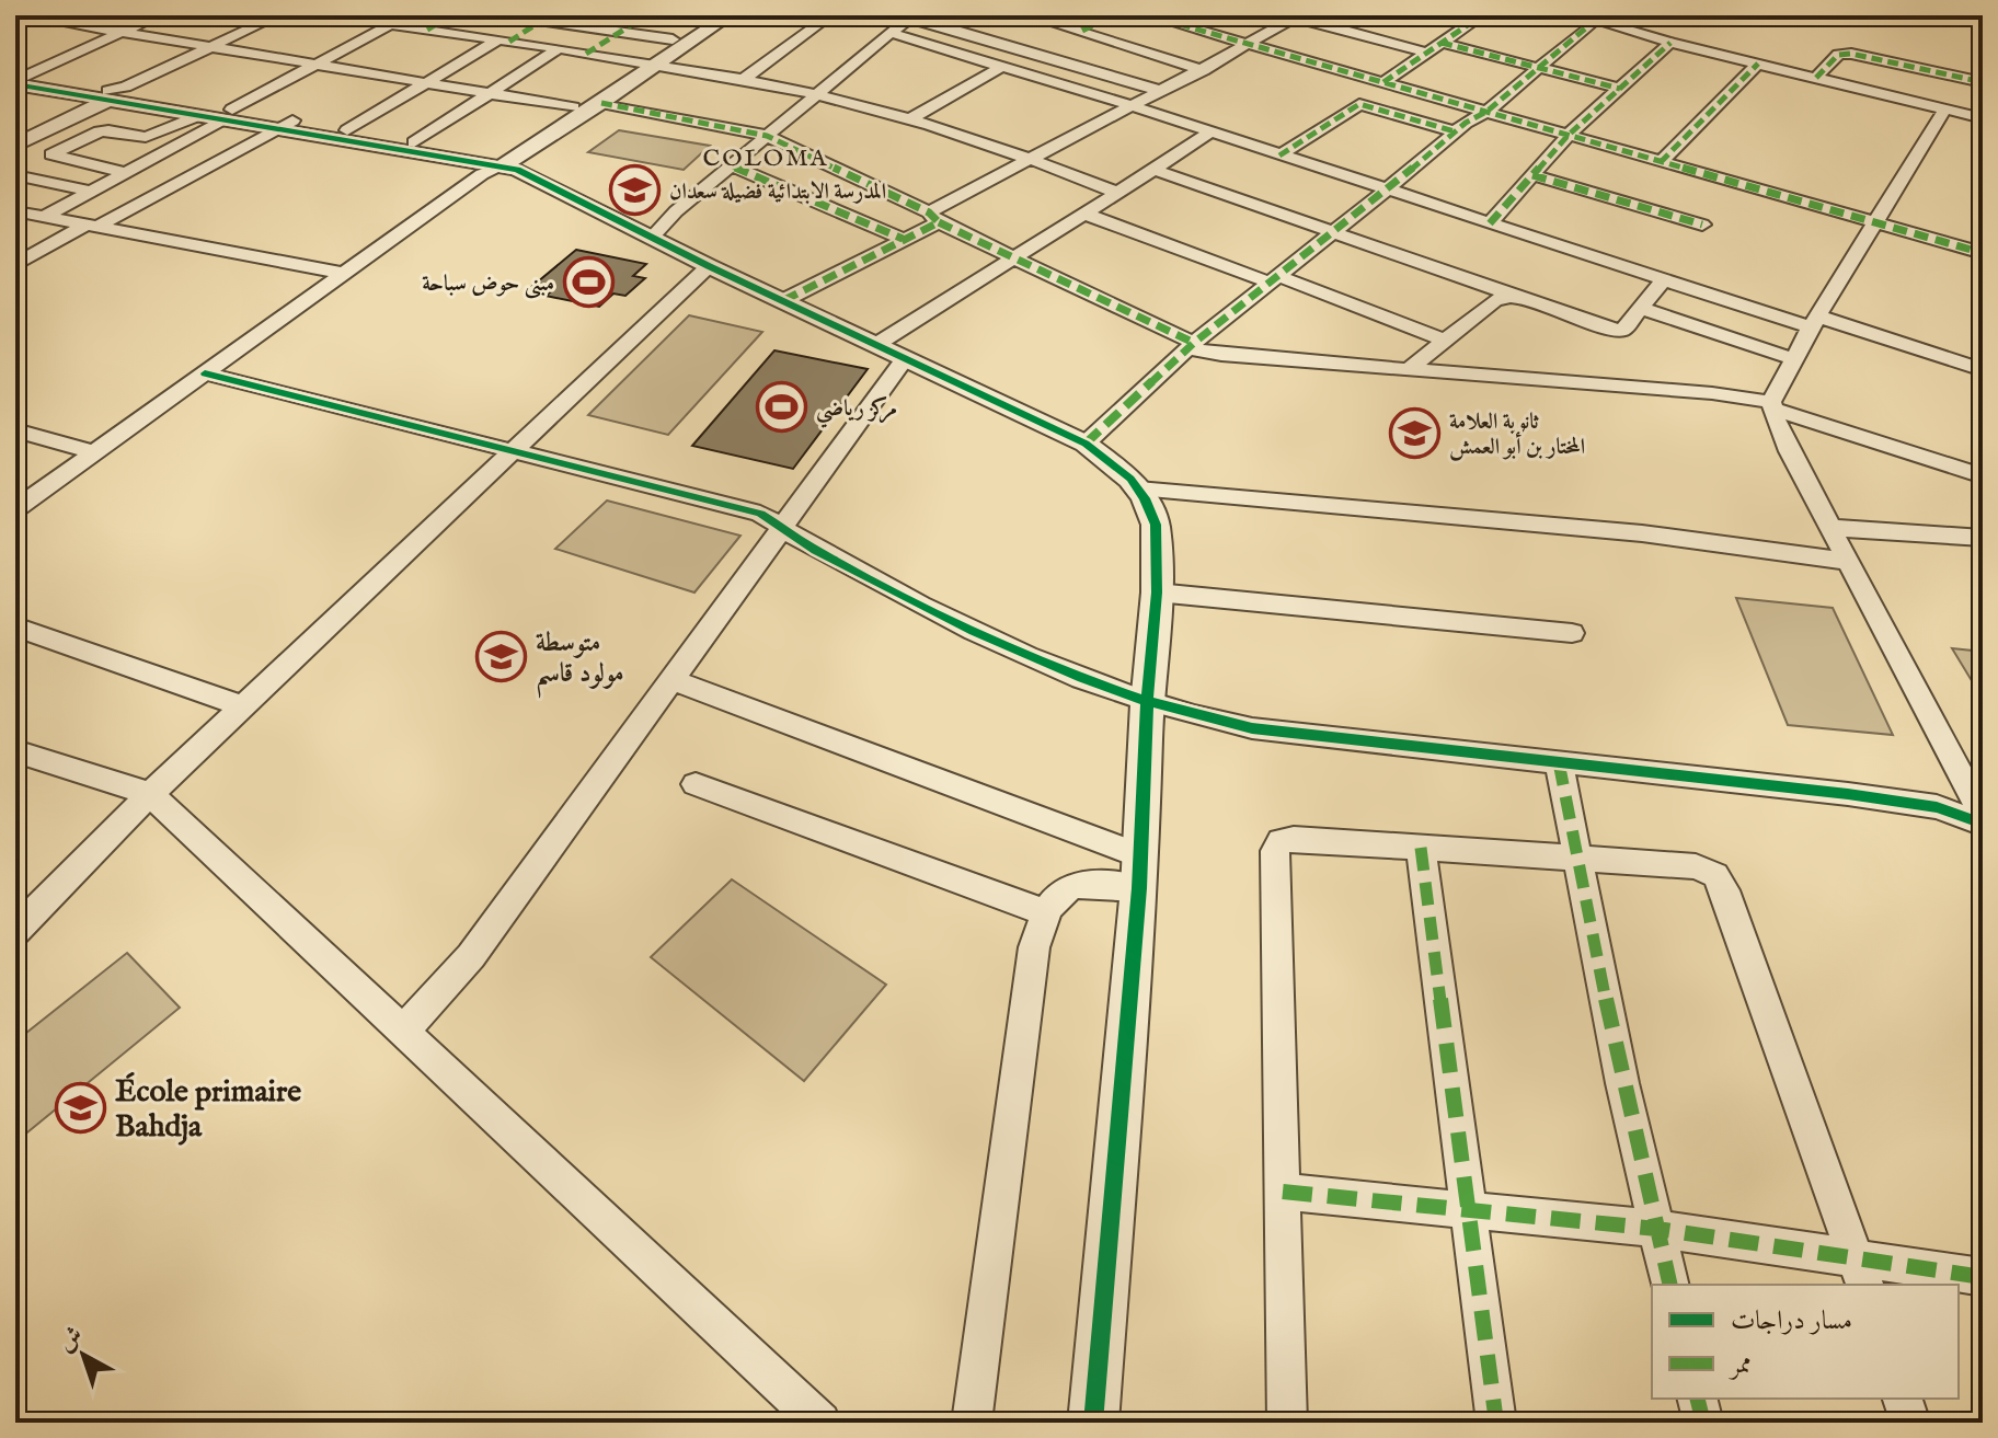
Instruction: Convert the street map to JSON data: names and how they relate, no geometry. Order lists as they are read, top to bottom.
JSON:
{
  "districts": ["COLOMA"],
  "places": {
    "school or university": [
      "المدرسة الابتدائية فضيلة سعدان",
      "ثانوية العلامة المختار بن أبو العمش",
      "متوسطة مولود قاسم",
      "École primaire Bahdja"
    ],
    "sports": ["مبنى حوض سباحة", "مركز رياضي"]
  },
  "legend": ["مسار دراجات", "ممر"],
  "north": "top left"
}
